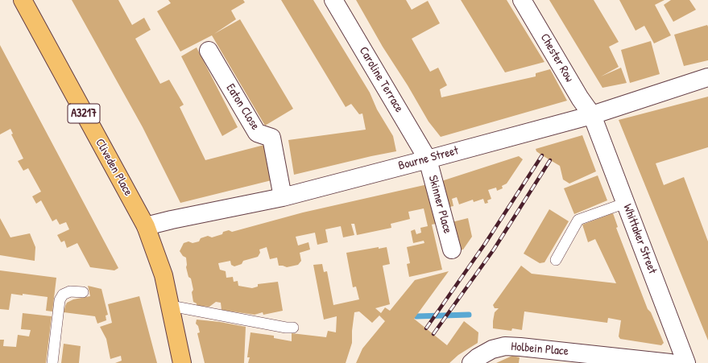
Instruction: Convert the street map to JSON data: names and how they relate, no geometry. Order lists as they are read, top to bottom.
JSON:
{
  "streets": {
    "main road": ["A3217", "Cliveden Place"],
    "street": [
      "Chester Row",
      "Caroline Terrace",
      "Eaton Close",
      "Bourne Street",
      "Skinner Place",
      "Whittaker Street",
      "Holbein Place"
    ]
  },
  "crossings": [
    ["Chester Row", "Bourne Street"],
    ["Chester Row", "Whittaker Street"],
    ["Caroline Terrace", "Bourne Street"],
    ["Caroline Terrace", "Skinner Place"],
    ["Eaton Close", "Bourne Street"],
    ["A3217", "Cliveden Place"],
    ["Bourne Street", "Cliveden Place"],
    ["Bourne Street", "Skinner Place"],
    ["Bourne Street", "Whittaker Street"]
  ]
}
